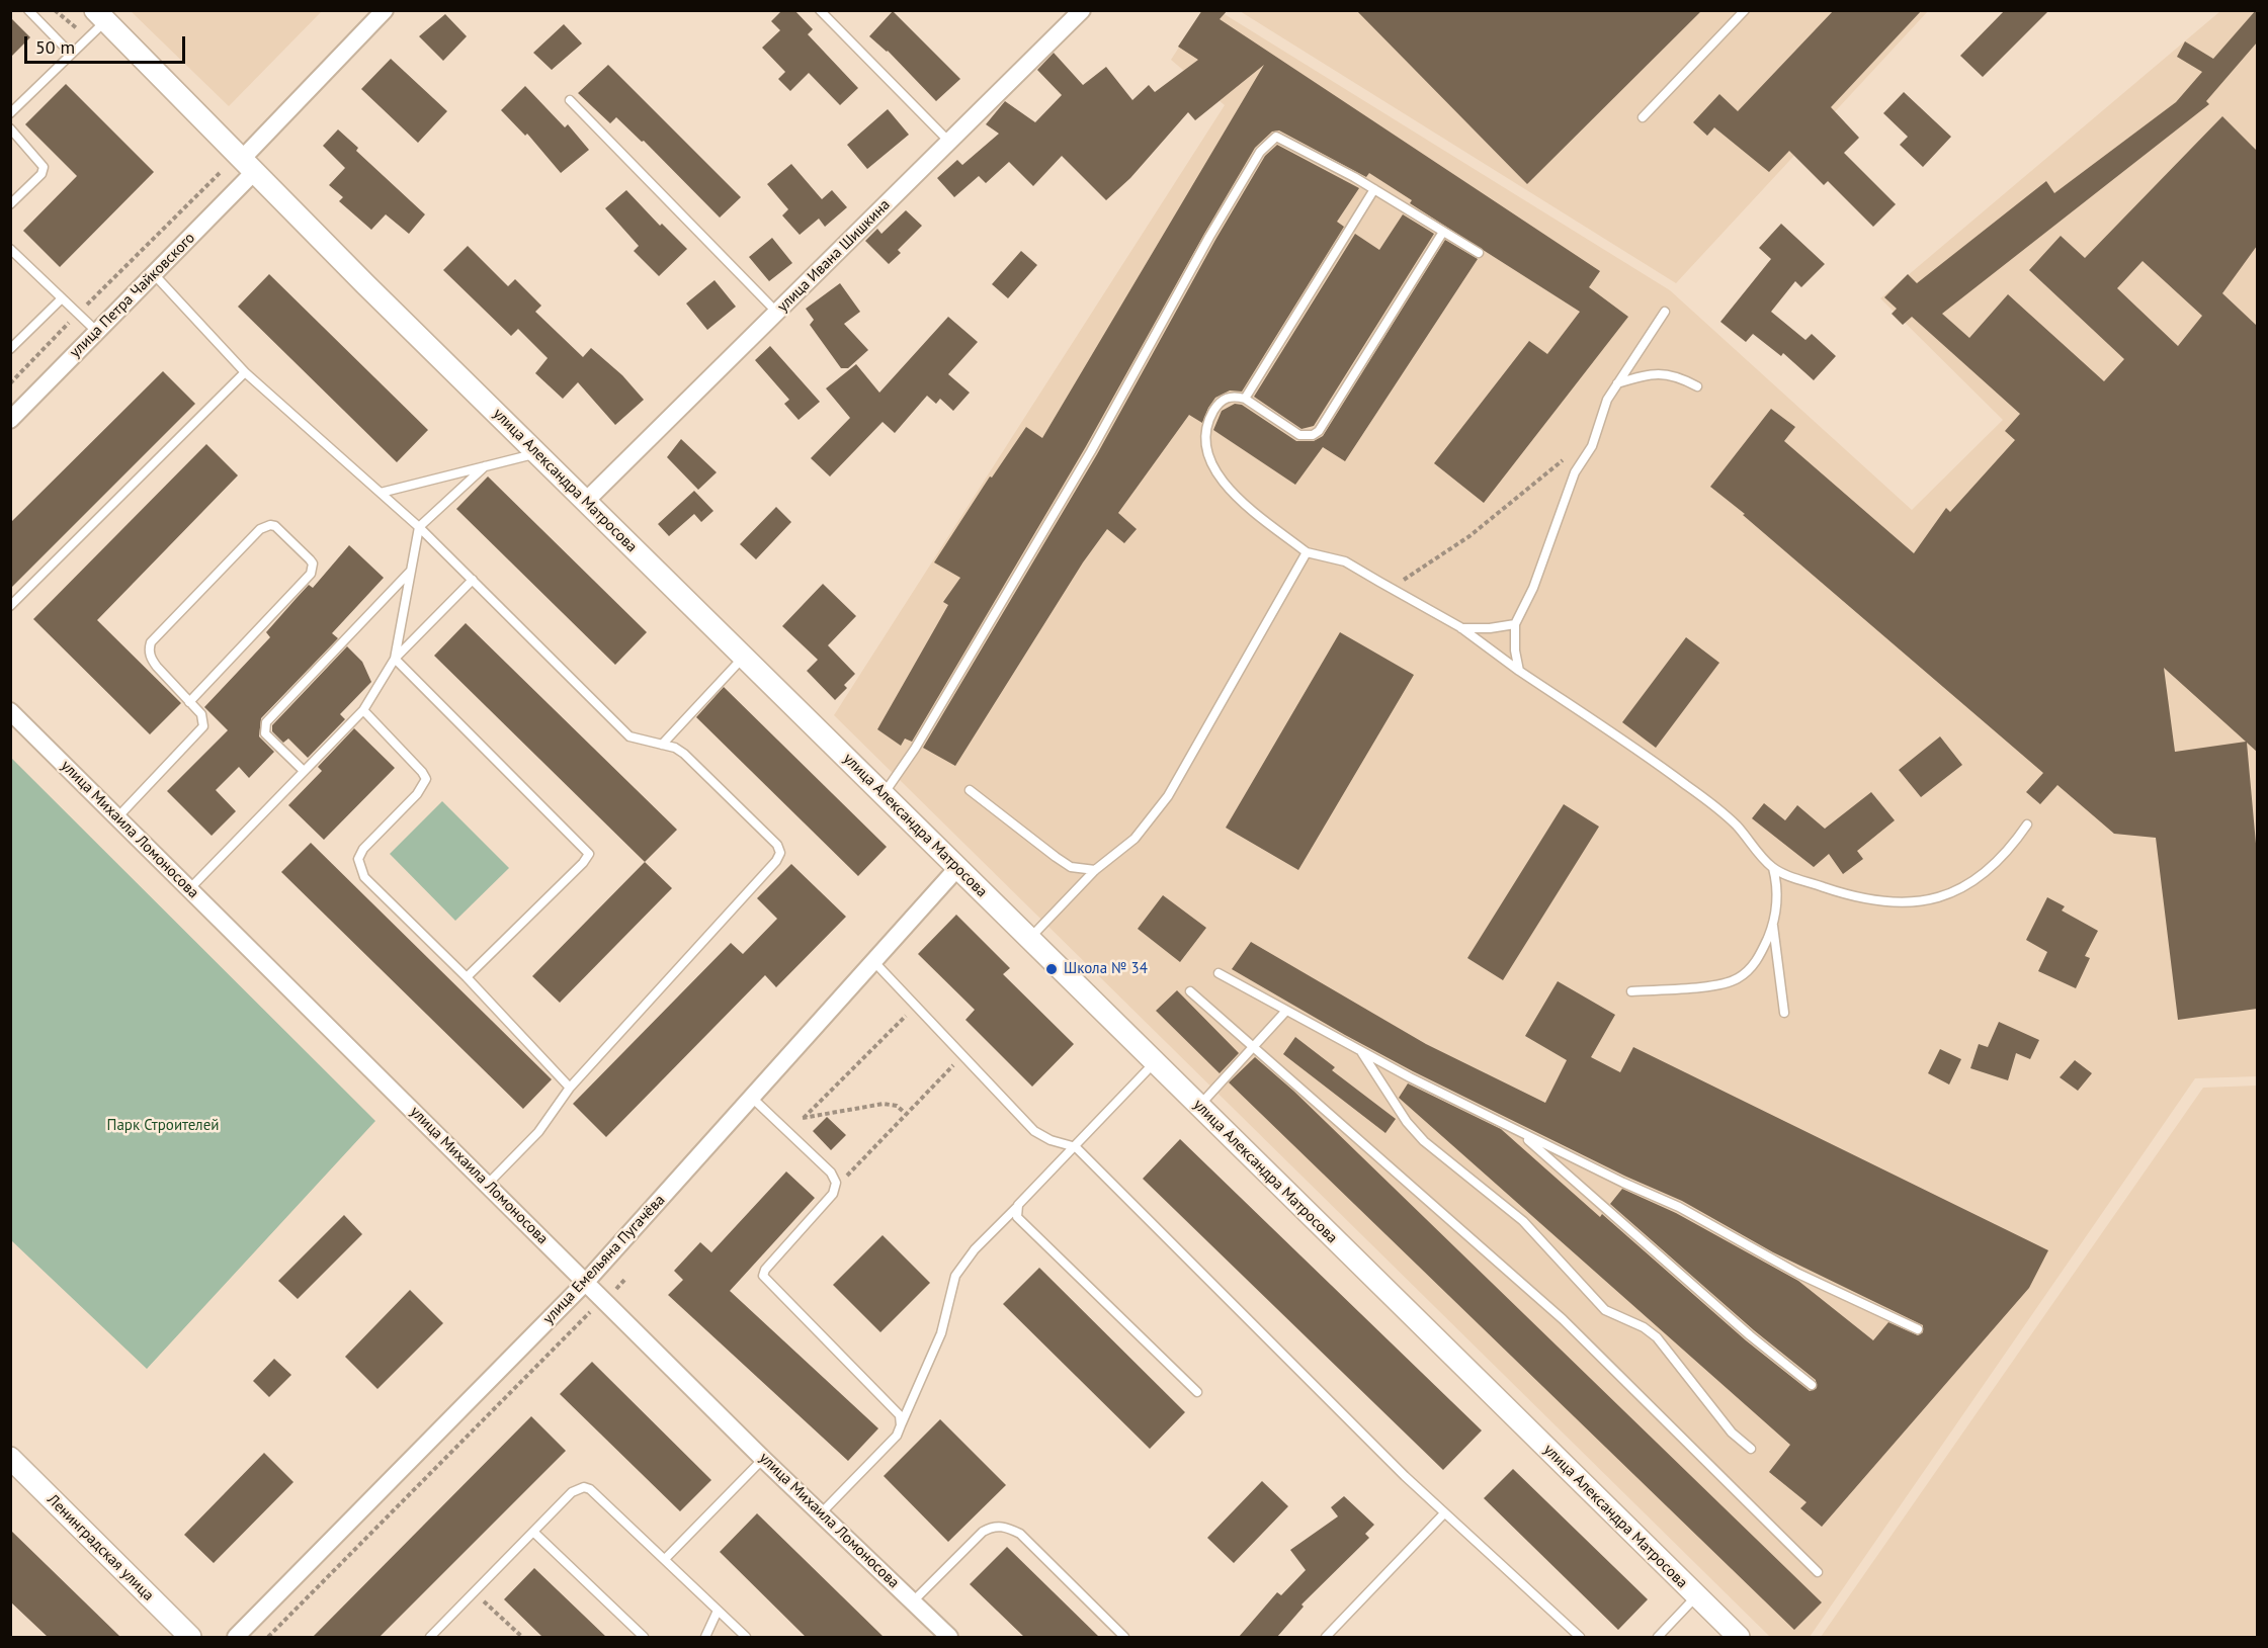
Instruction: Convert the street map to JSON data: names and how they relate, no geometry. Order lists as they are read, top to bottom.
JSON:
{
  "streets": {
    "street": [
      "улица Ивана Шишкина",
      "улица Петра Чайковского",
      "улица Александра Матросова",
      "улица Михаила Ломоносова",
      "улица Емельяна Пугачёва",
      "Ленинградская улица"
    ]
  },
  "crossings": [
    ["улица Ивана Шишкина", "улица Александра Матросова"],
    ["улица Петра Чайковского", "улица Александра Матросова"],
    ["улица Александра Матросова", "улица Емельяна Пугачёва"],
    ["улица Михаила Ломоносова", "улица Емельяна Пугачёва"]
  ],
  "parks": ["Парк Строителей"],
  "places": ["Школа № 34"],
  "scale_bar": "50 m"
}
